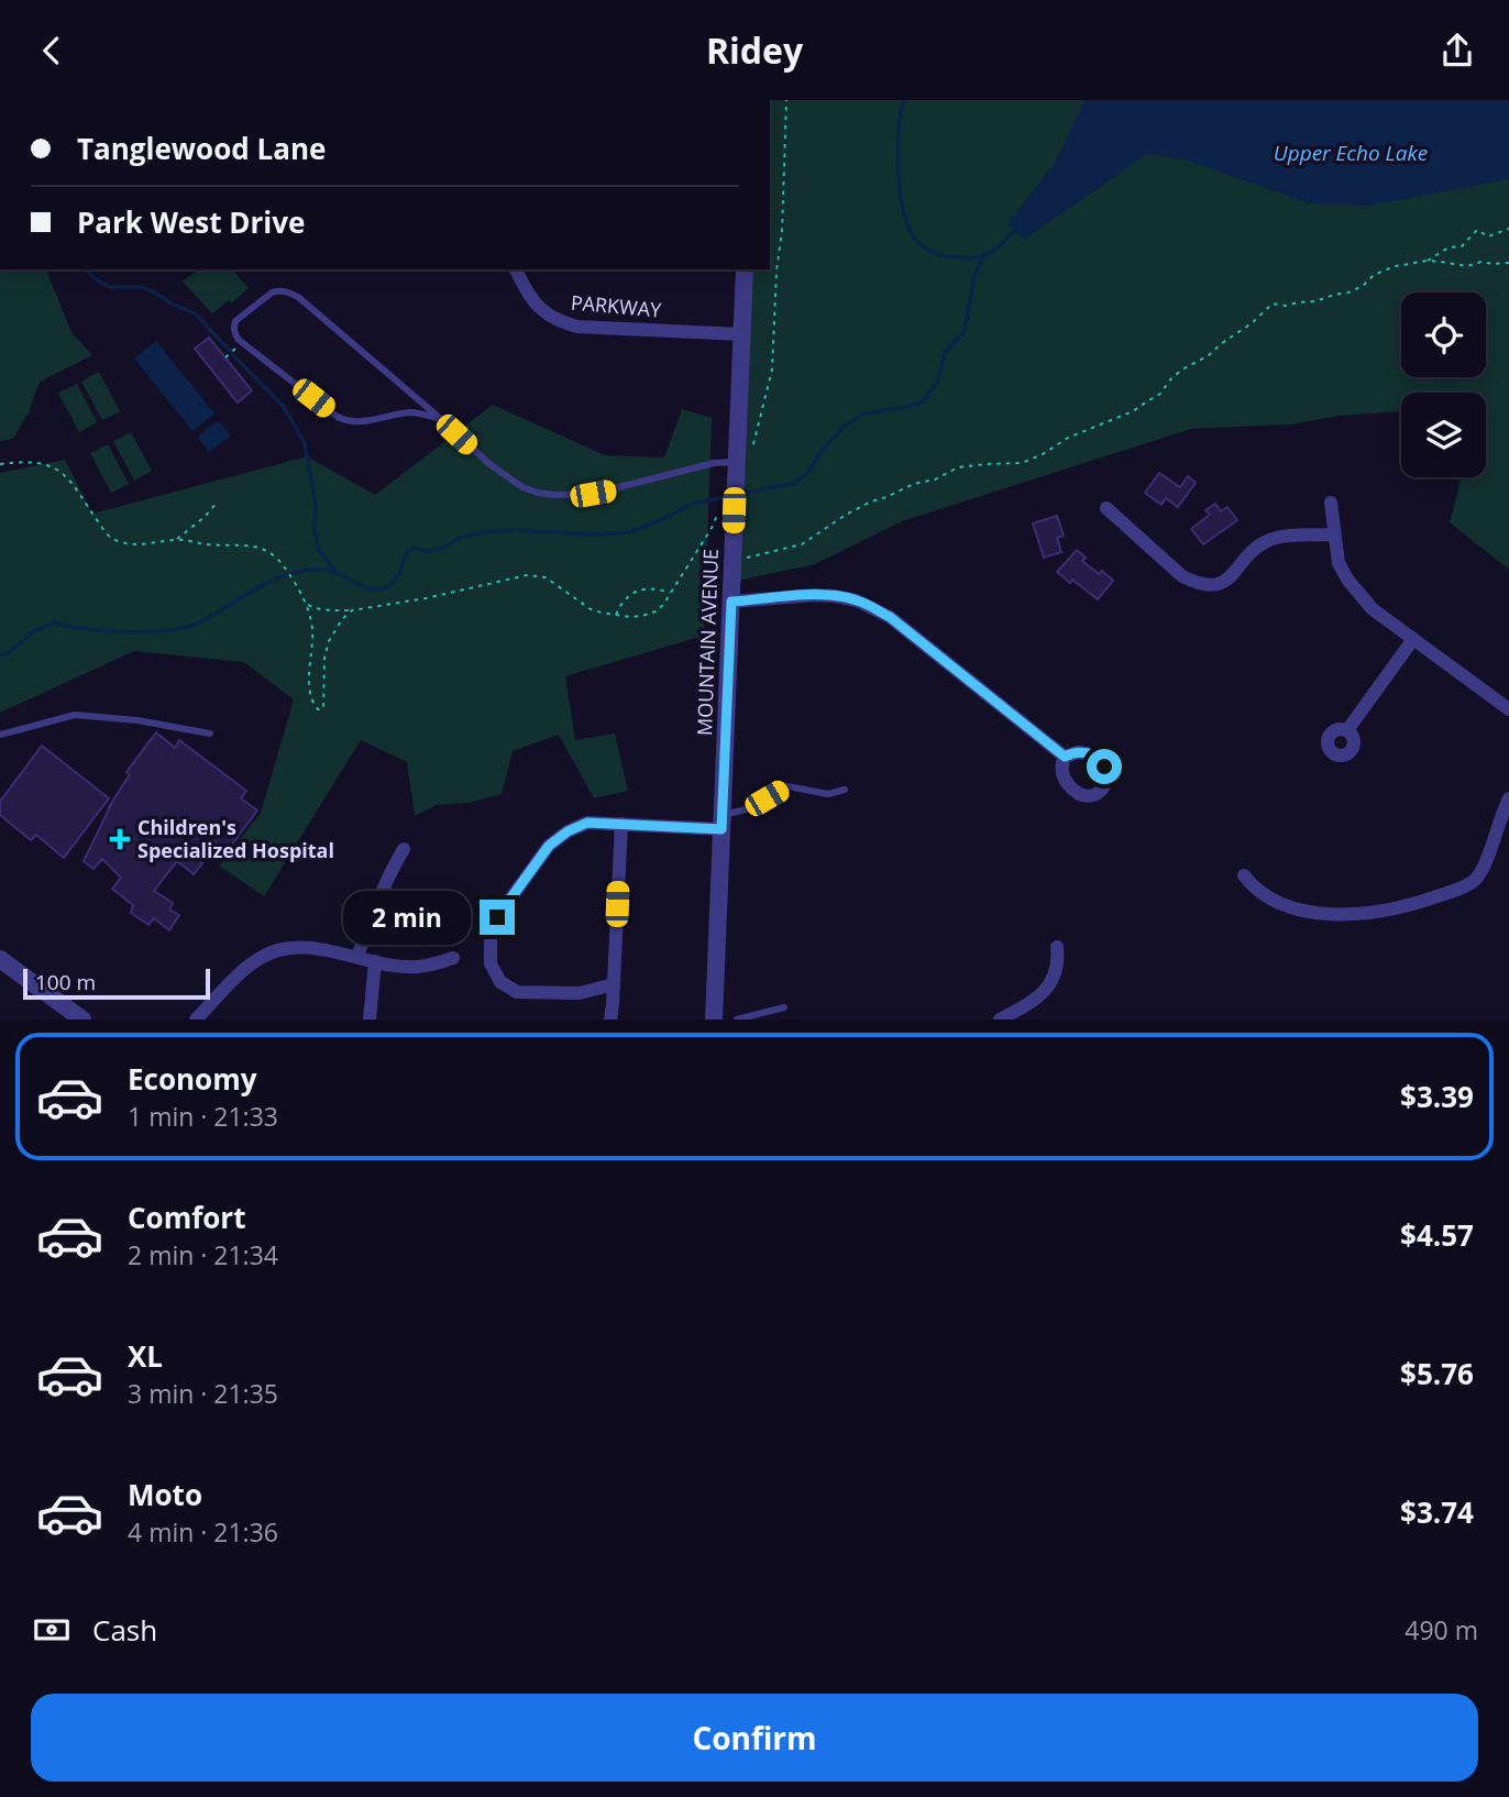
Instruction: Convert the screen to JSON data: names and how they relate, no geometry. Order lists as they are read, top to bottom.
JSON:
{
  "streets": {
    "street": ["PARKWAY", "MOUNTAIN AVENUE"]
  },
  "crossings": [
    ["PARKWAY", "MOUNTAIN AVENUE"]
  ],
  "water": ["Upper Echo Lake"],
  "places": {
    "health": ["Children's Specialized Hospital"]
  },
  "scale_bar": "100 m",
  "page": {
    "header": "Ridey",
    "banner": ["Tanglewood Lane", "Park West Drive"],
    "bubble": "2 min",
    "scale": "100 m",
    "list": [
      {
        "name": "Economy",
        "note": "1 min · 21:33",
        "value": "$3.39"
      },
      {
        "name": "Comfort",
        "note": "2 min · 21:34",
        "value": "$4.57"
      },
      {
        "name": "XL",
        "note": "3 min · 21:35",
        "value": "$5.76"
      },
      {
        "name": "Moto",
        "note": "4 min · 21:36",
        "value": "$3.74"
      }
    ],
    "pay": ["Cash", "490 m"],
    "buttons": "Confirm"
  }
}
